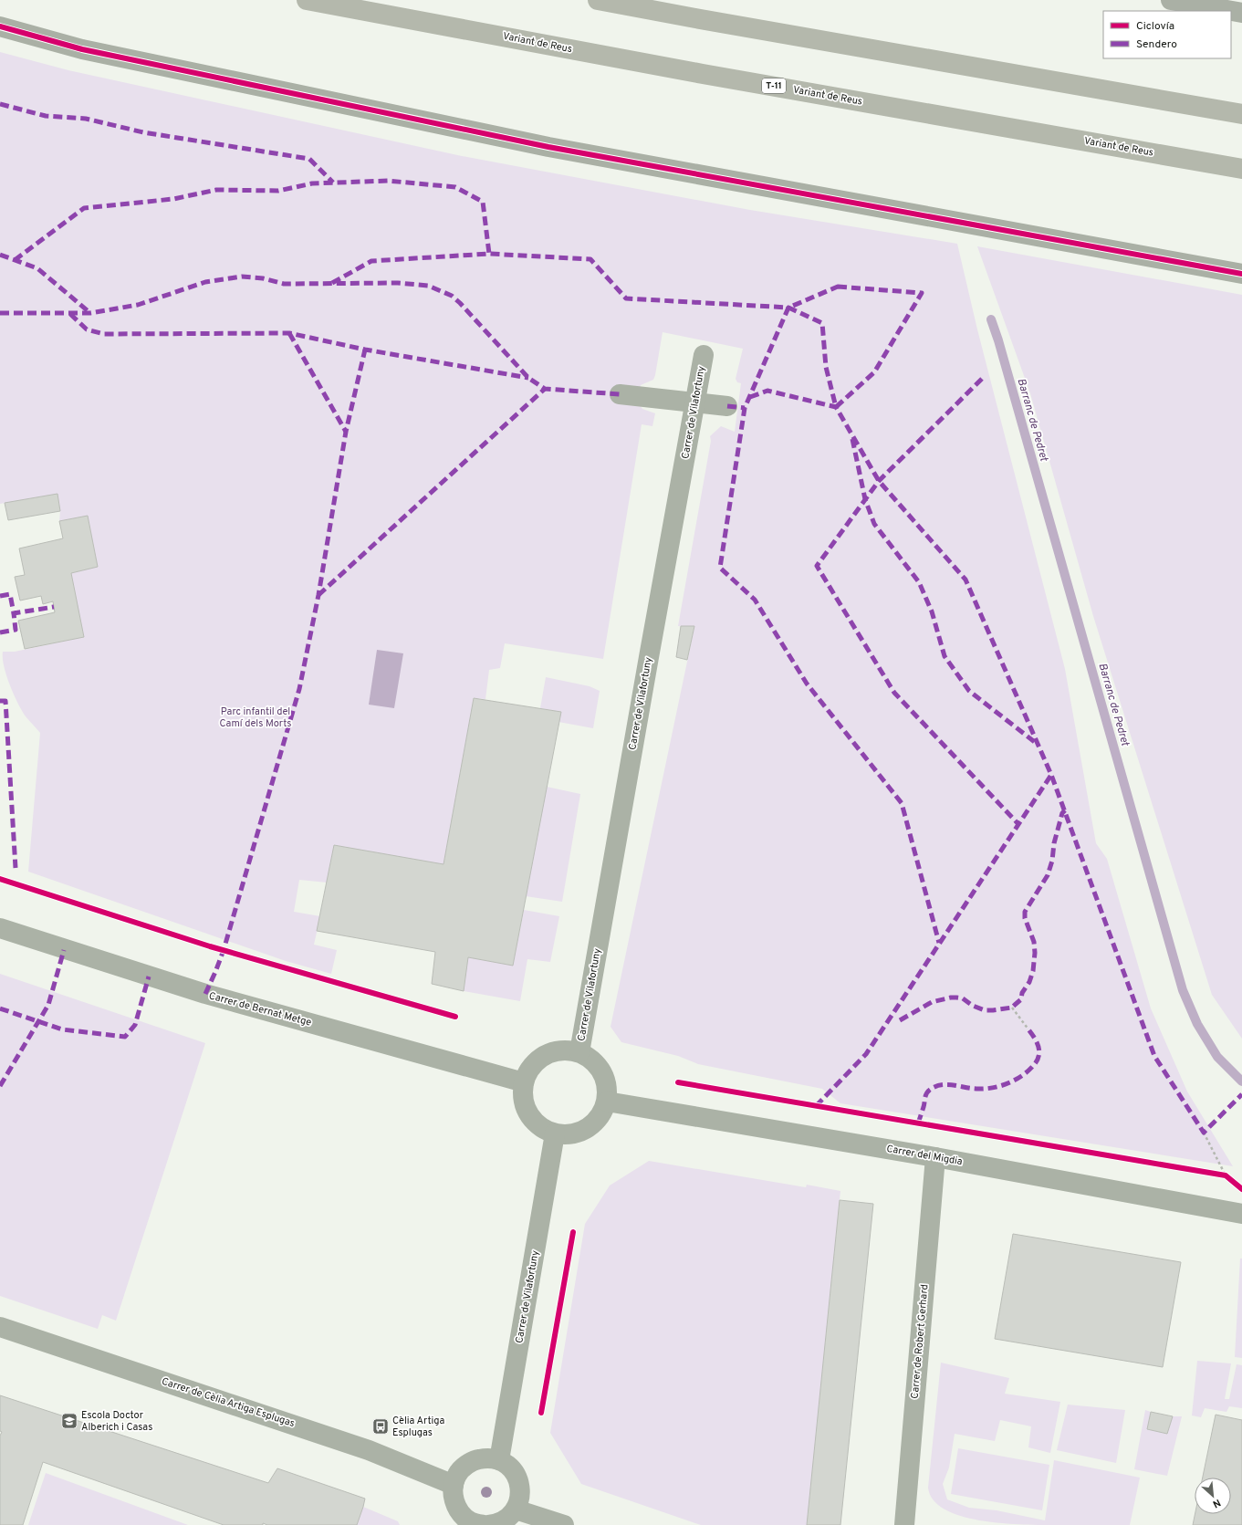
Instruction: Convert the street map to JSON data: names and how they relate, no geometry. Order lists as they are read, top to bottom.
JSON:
{
  "streets": {
    "highway": ["Variant de Reus", "T-11"],
    "street": [
      "Carrer de Vilafortuny",
      "Carrer de Bernat Metge",
      "Carrer del Migdia",
      "Carrer de Robert Gerhard",
      "Carrer de Cèlia Artiga Esplugas"
    ]
  },
  "crossings": [
    ["Carrer de Vilafortuny", "Carrer de Bernat Metge"],
    ["Carrer de Vilafortuny", "Carrer del Migdia"],
    ["Carrer de Vilafortuny", "Carrer de Cèlia Artiga Esplugas"],
    ["Carrer de Bernat Metge", "Carrer del Migdia"],
    ["Carrer del Migdia", "Carrer de Robert Gerhard"]
  ],
  "water": ["Barranc de Pedret"],
  "parks": ["Parc infantil del Camí dels Morts"],
  "places": {
    "school or university": ["Escola Doctor Alberich i Casas"],
    "bus stop": ["Cèlia Artiga Esplugas"]
  },
  "legend": ["Ciclovía", "Sendero"],
  "north": "bottom right"
}
